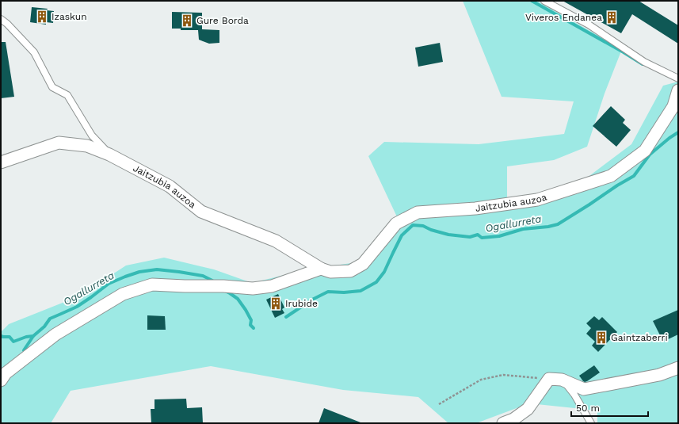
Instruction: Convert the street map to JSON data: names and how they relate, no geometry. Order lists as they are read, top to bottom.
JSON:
{
  "streets": {
    "street": ["Jaitzubia auzoa"]
  },
  "water": ["Ogallurreta"],
  "places": {
    "building": [
      "Izaskun",
      "Viveros Endanea",
      "Gure Borda",
      "Irubide",
      "Gaintzaberri"
    ]
  },
  "scale_bar": "50 m"
}
